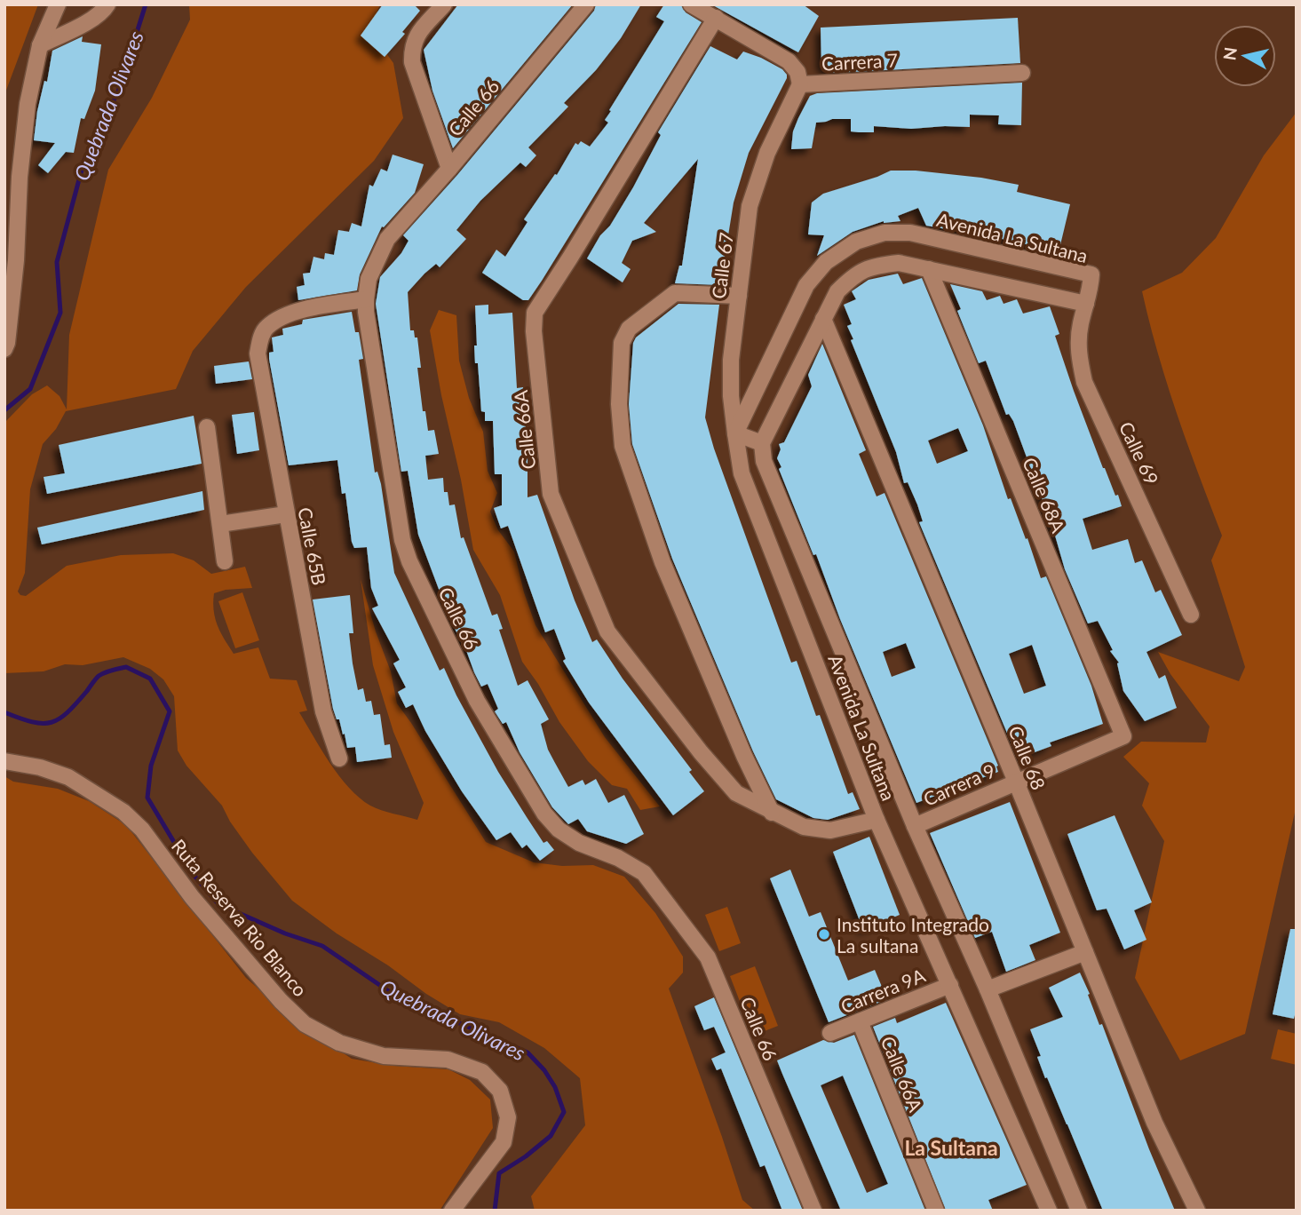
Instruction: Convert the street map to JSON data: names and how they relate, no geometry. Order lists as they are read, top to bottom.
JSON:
{
  "streets": {
    "street": [
      "Carrera 7",
      "Calle 66",
      "Avenida La Sultana",
      "Calle 67",
      "Calle 66A",
      "Calle 69",
      "Calle 68A",
      "Calle 65B",
      "Calle 68",
      "Carrera 9",
      "Ruta Reserva Rio Blanco",
      "Carrera 9A"
    ]
  },
  "crossings": [
    ["Carrera 7", "Calle 67"],
    ["Carrera 7", "Calle 66A"],
    ["Calle 66", "Calle 65B"],
    ["Avenida La Sultana", "Calle 67"],
    ["Avenida La Sultana", "Calle 66A"],
    ["Avenida La Sultana", "Calle 69"],
    ["Avenida La Sultana", "Carrera 9"],
    ["Avenida La Sultana", "Carrera 9A"],
    ["Calle 66A", "Carrera 9A"],
    ["Calle 68A", "Carrera 9"],
    ["Calle 68", "Carrera 9"]
  ],
  "districts": ["La Sultana"],
  "water": ["Quebrada Olivares"],
  "places": ["Instituto Integrado La sultana"],
  "north": "left"
}
